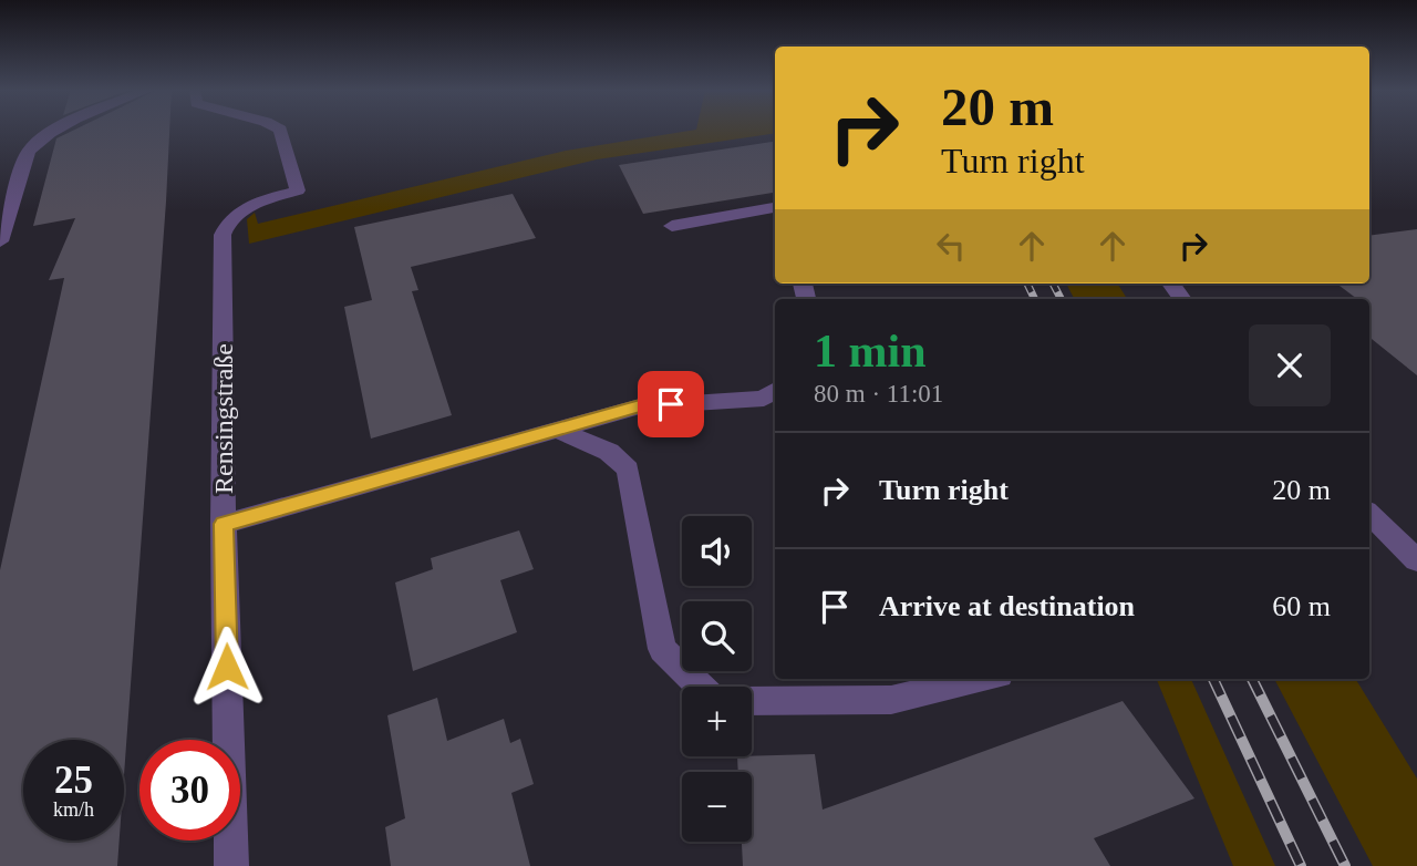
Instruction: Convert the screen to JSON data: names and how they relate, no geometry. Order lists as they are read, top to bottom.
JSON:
{
  "streets": {
    "street": ["Rensingstraße"]
  },
  "page": {
    "turn": ["20 m", "Turn right"],
    "heading": ["1 min", "80 m · 11:01"],
    "list": [
      {
        "name": "Turn right",
        "value": "20 m"
      },
      {
        "name": "Arrive at destination",
        "value": "60 m"
      }
    ],
    "map_buttons": ["+", "−"],
    "speed": "25 km/h",
    "limit": "30"
  }
}
